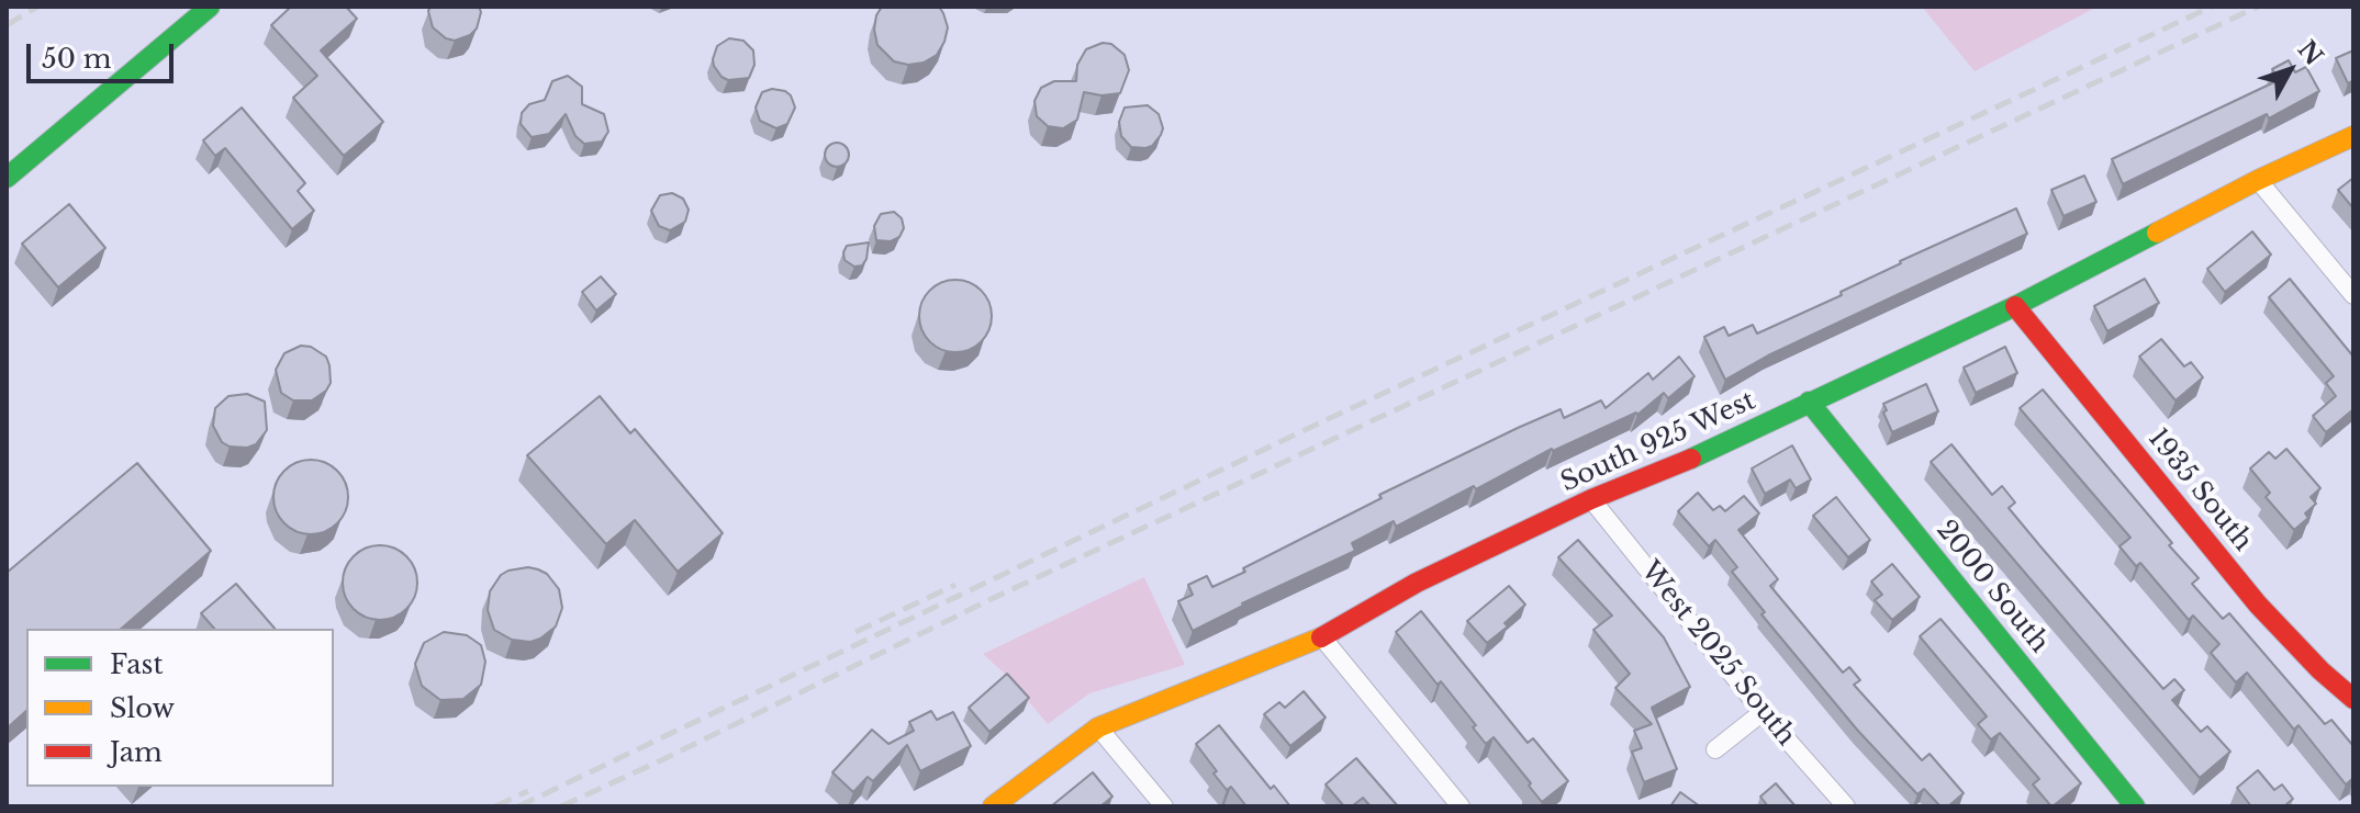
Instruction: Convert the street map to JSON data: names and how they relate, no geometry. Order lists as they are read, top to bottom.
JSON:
{
  "streets": {
    "street": [
      "South 925 West",
      "1935 South",
      "2000 South",
      "West 2025 South"
    ]
  },
  "crossings": [
    ["South 925 West", "1935 South"],
    ["South 925 West", "2000 South"],
    ["South 925 West", "West 2025 South"]
  ],
  "legend": ["Fast", "Slow", "Jam"],
  "scale_bar": "50 m",
  "north": "top right"
}
